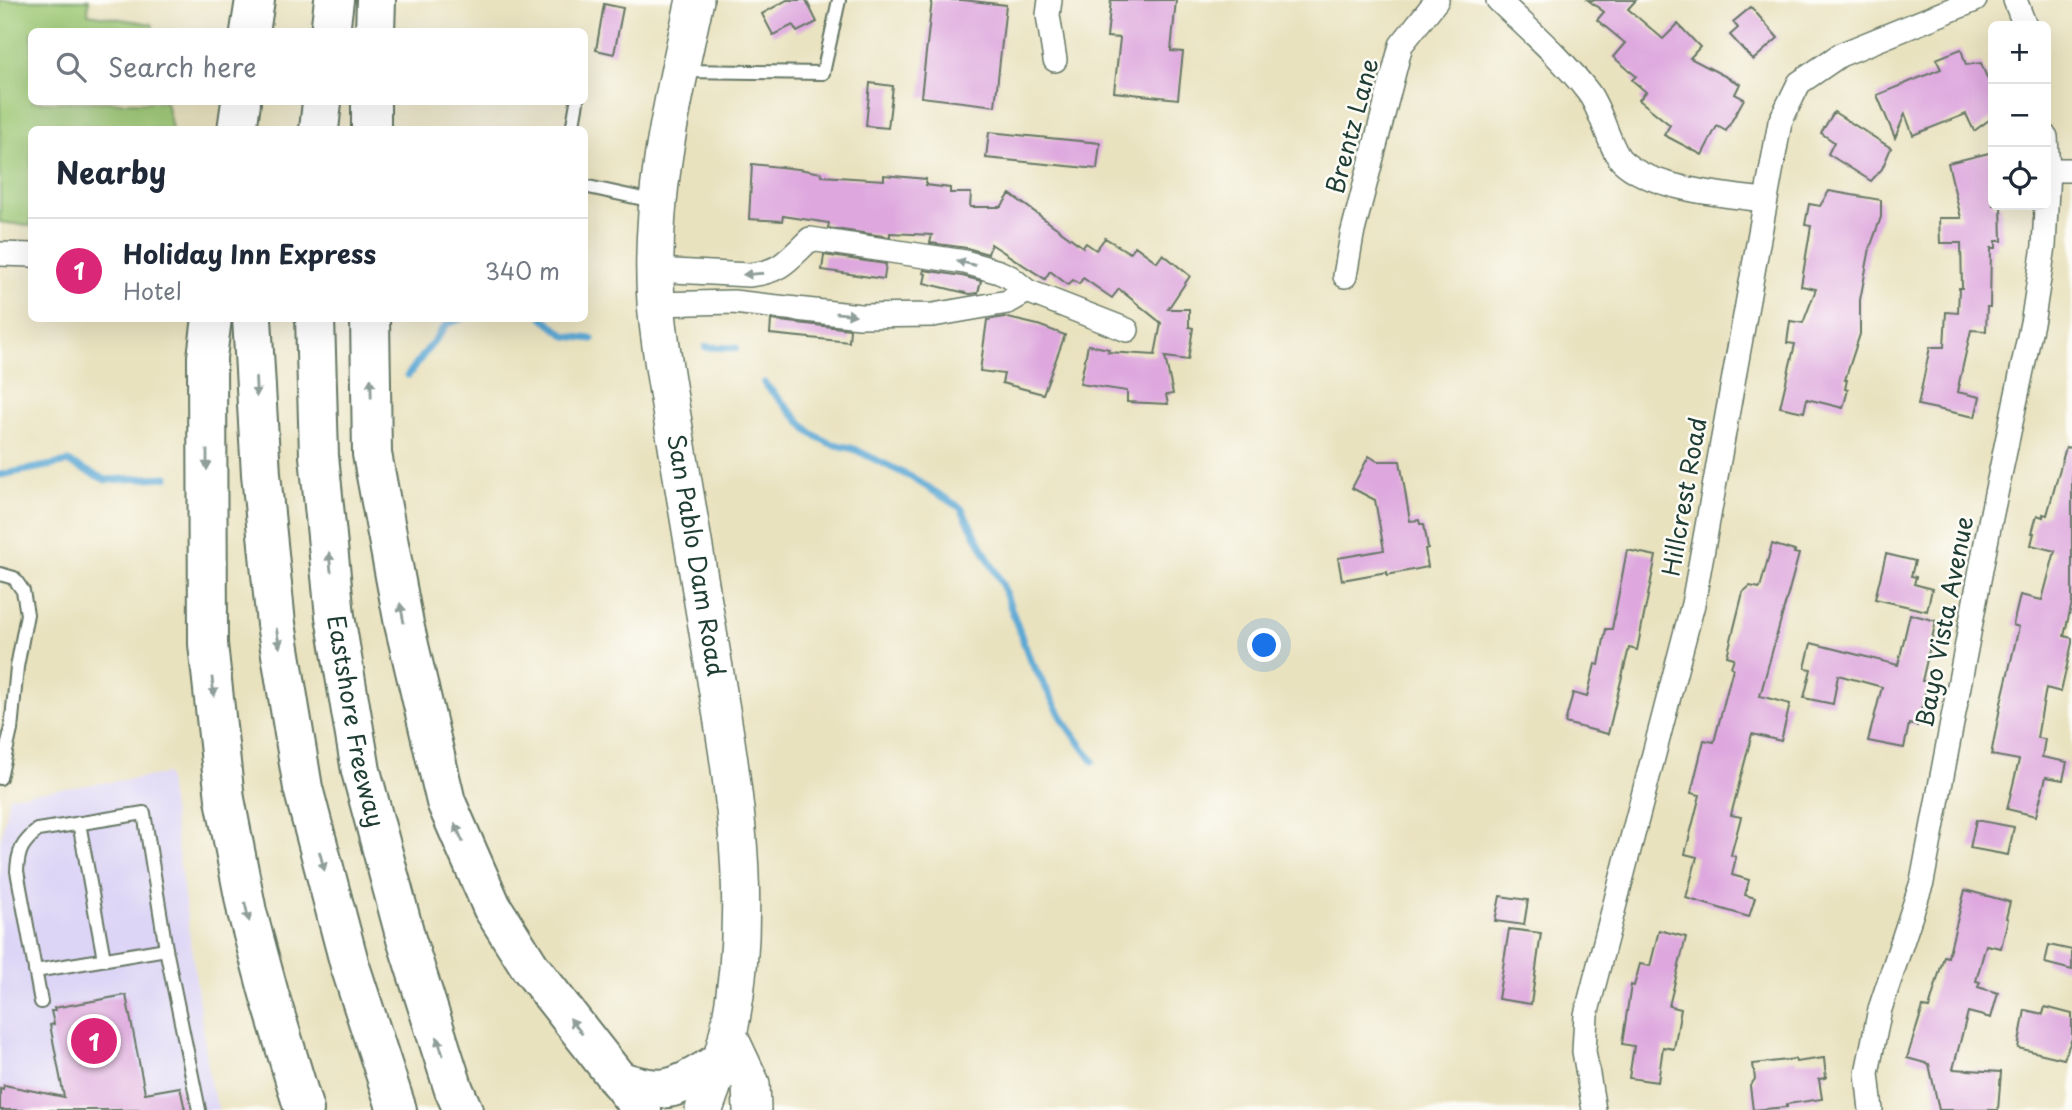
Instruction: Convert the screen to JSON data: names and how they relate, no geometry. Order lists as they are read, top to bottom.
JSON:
{
  "streets": {
    "highway": ["Eastshore Freeway"],
    "main road": ["San Pablo Dam Road"],
    "street": ["Brentz Lane", "Hillcrest Road", "Bayo Vista Avenue"]
  },
  "page": {
    "map_buttons": ["+", "−"],
    "search": "Search here",
    "heading": "Nearby",
    "list": [
      {
        "mark": "1",
        "name": "Holiday Inn Express",
        "note": "Hotel",
        "value": "340 m"
      }
    ],
    "pins": "1"
  }
}
